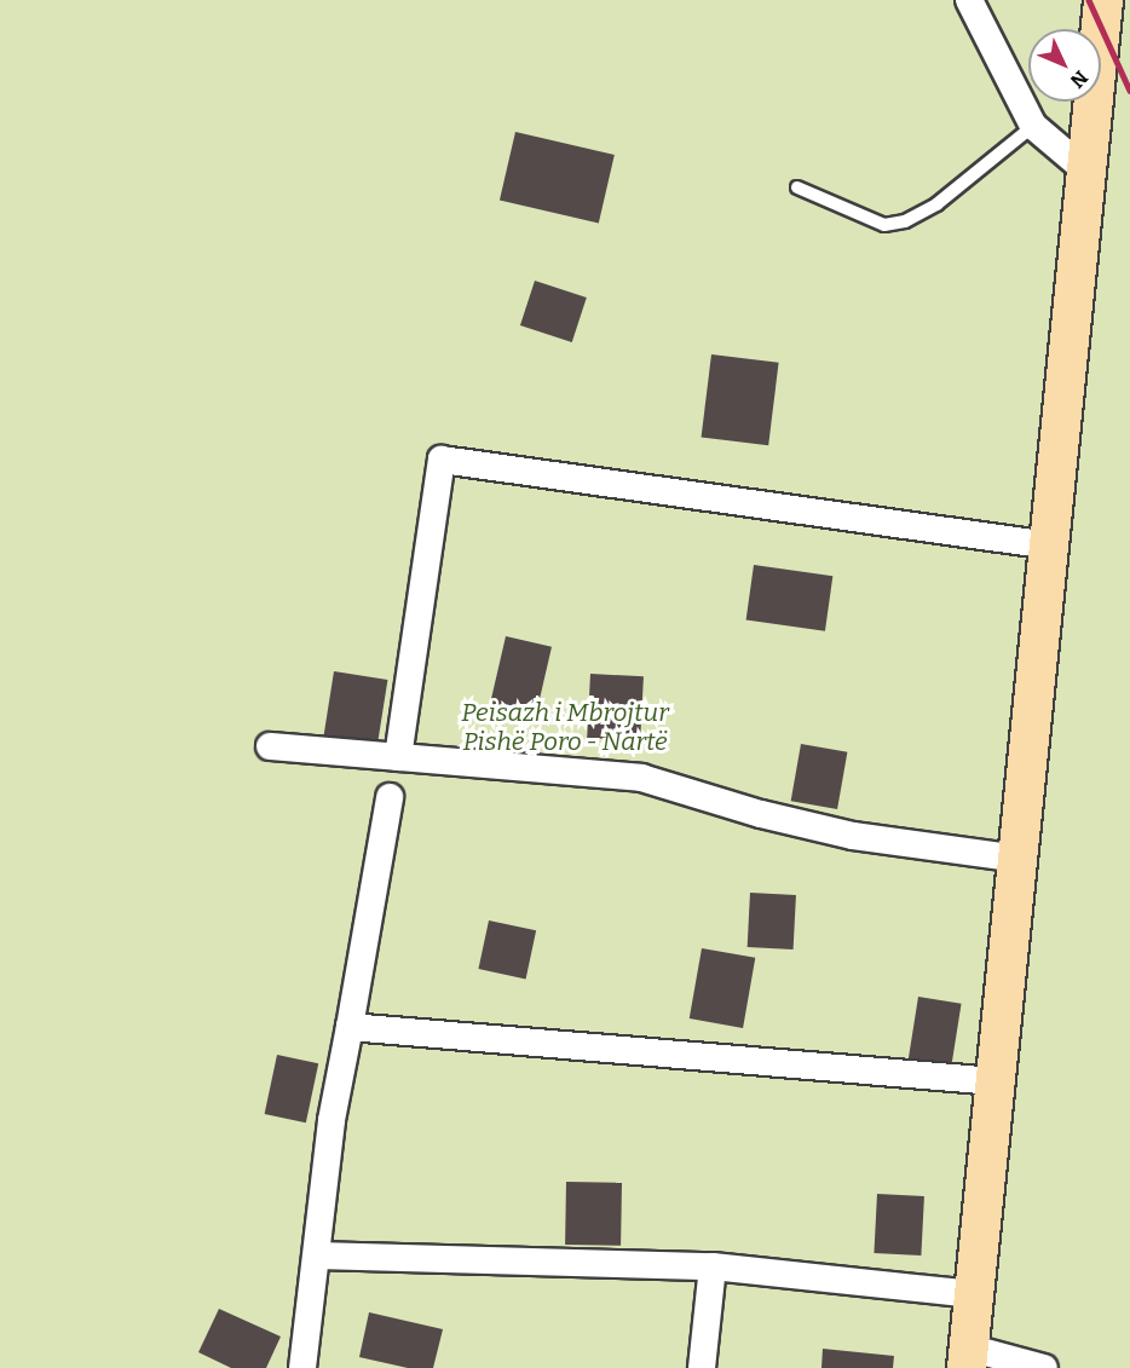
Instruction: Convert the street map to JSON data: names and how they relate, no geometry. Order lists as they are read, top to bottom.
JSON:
{
  "parks": ["Peisazh i Mbrojtur Pishë Poro - Nartë"],
  "north": "bottom right"
}
